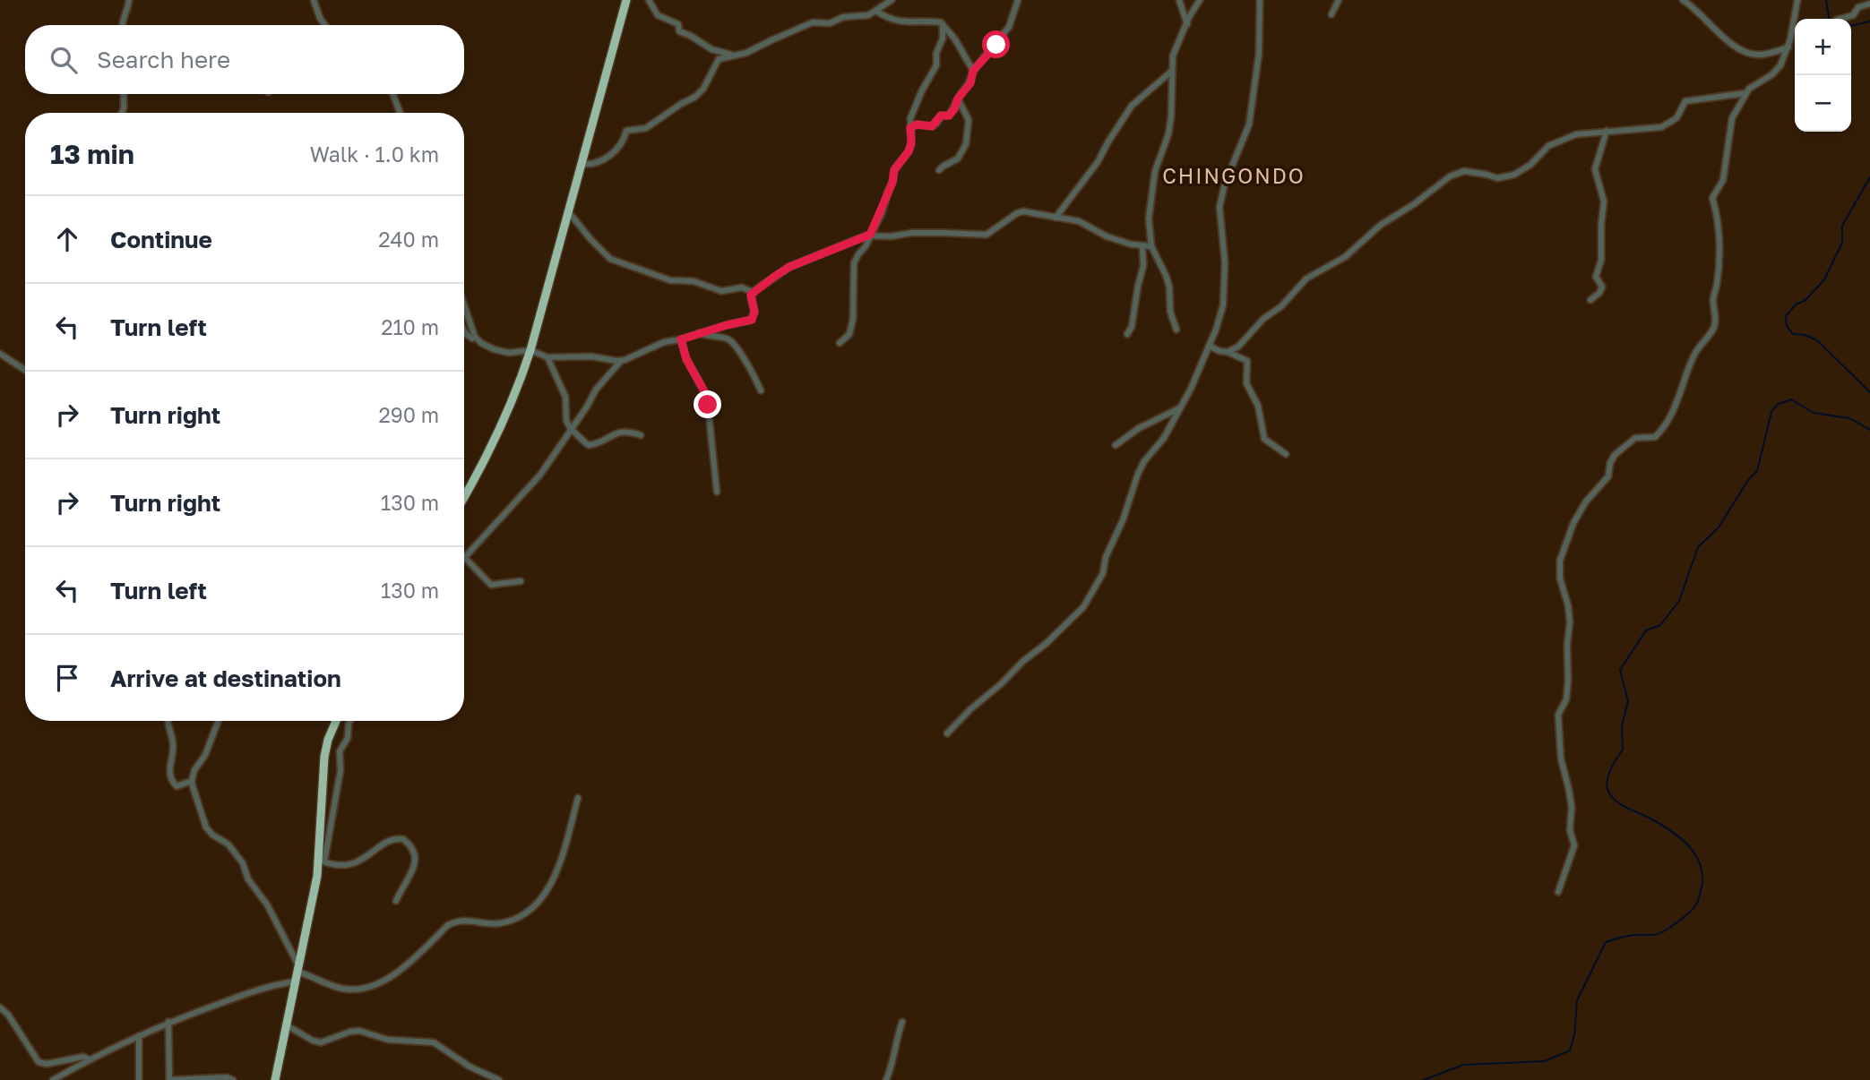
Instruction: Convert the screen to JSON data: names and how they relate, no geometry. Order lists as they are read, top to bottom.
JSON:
{
  "districts": ["CHINGONDO"],
  "page": {
    "map_buttons": ["+", "−"],
    "search": "Search here",
    "heading": ["13 min", "Walk · 1.0 km"],
    "list": [
      ["Continue", "240 m"],
      ["Turn left", "210 m"],
      ["Turn right", "290 m"],
      ["Turn right", "130 m"],
      ["Turn left", "130 m"],
      "Arrive at destination"
    ]
  }
}
